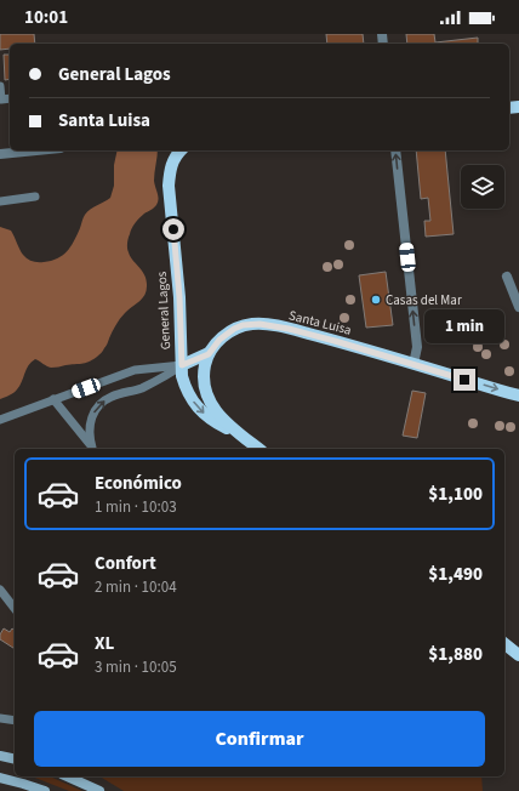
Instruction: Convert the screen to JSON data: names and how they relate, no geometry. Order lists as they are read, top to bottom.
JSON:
{
  "streets": {
    "main road": ["General Lagos", "Santa Luisa"]
  },
  "crossings": [
    ["General Lagos", "Santa Luisa"]
  ],
  "places": ["Casas del Mar"],
  "page": {
    "status": "10:01",
    "banner": ["General Lagos", "Santa Luisa"],
    "bubble": "1 min",
    "list": [
      {
        "name": "Económico",
        "note": "1 min · 10:03",
        "value": "$1,100"
      },
      {
        "name": "Confort",
        "note": "2 min · 10:04",
        "value": "$1,490"
      },
      {
        "name": "XL",
        "note": "3 min · 10:05",
        "value": "$1,880"
      }
    ],
    "buttons": "Confirmar"
  }
}
